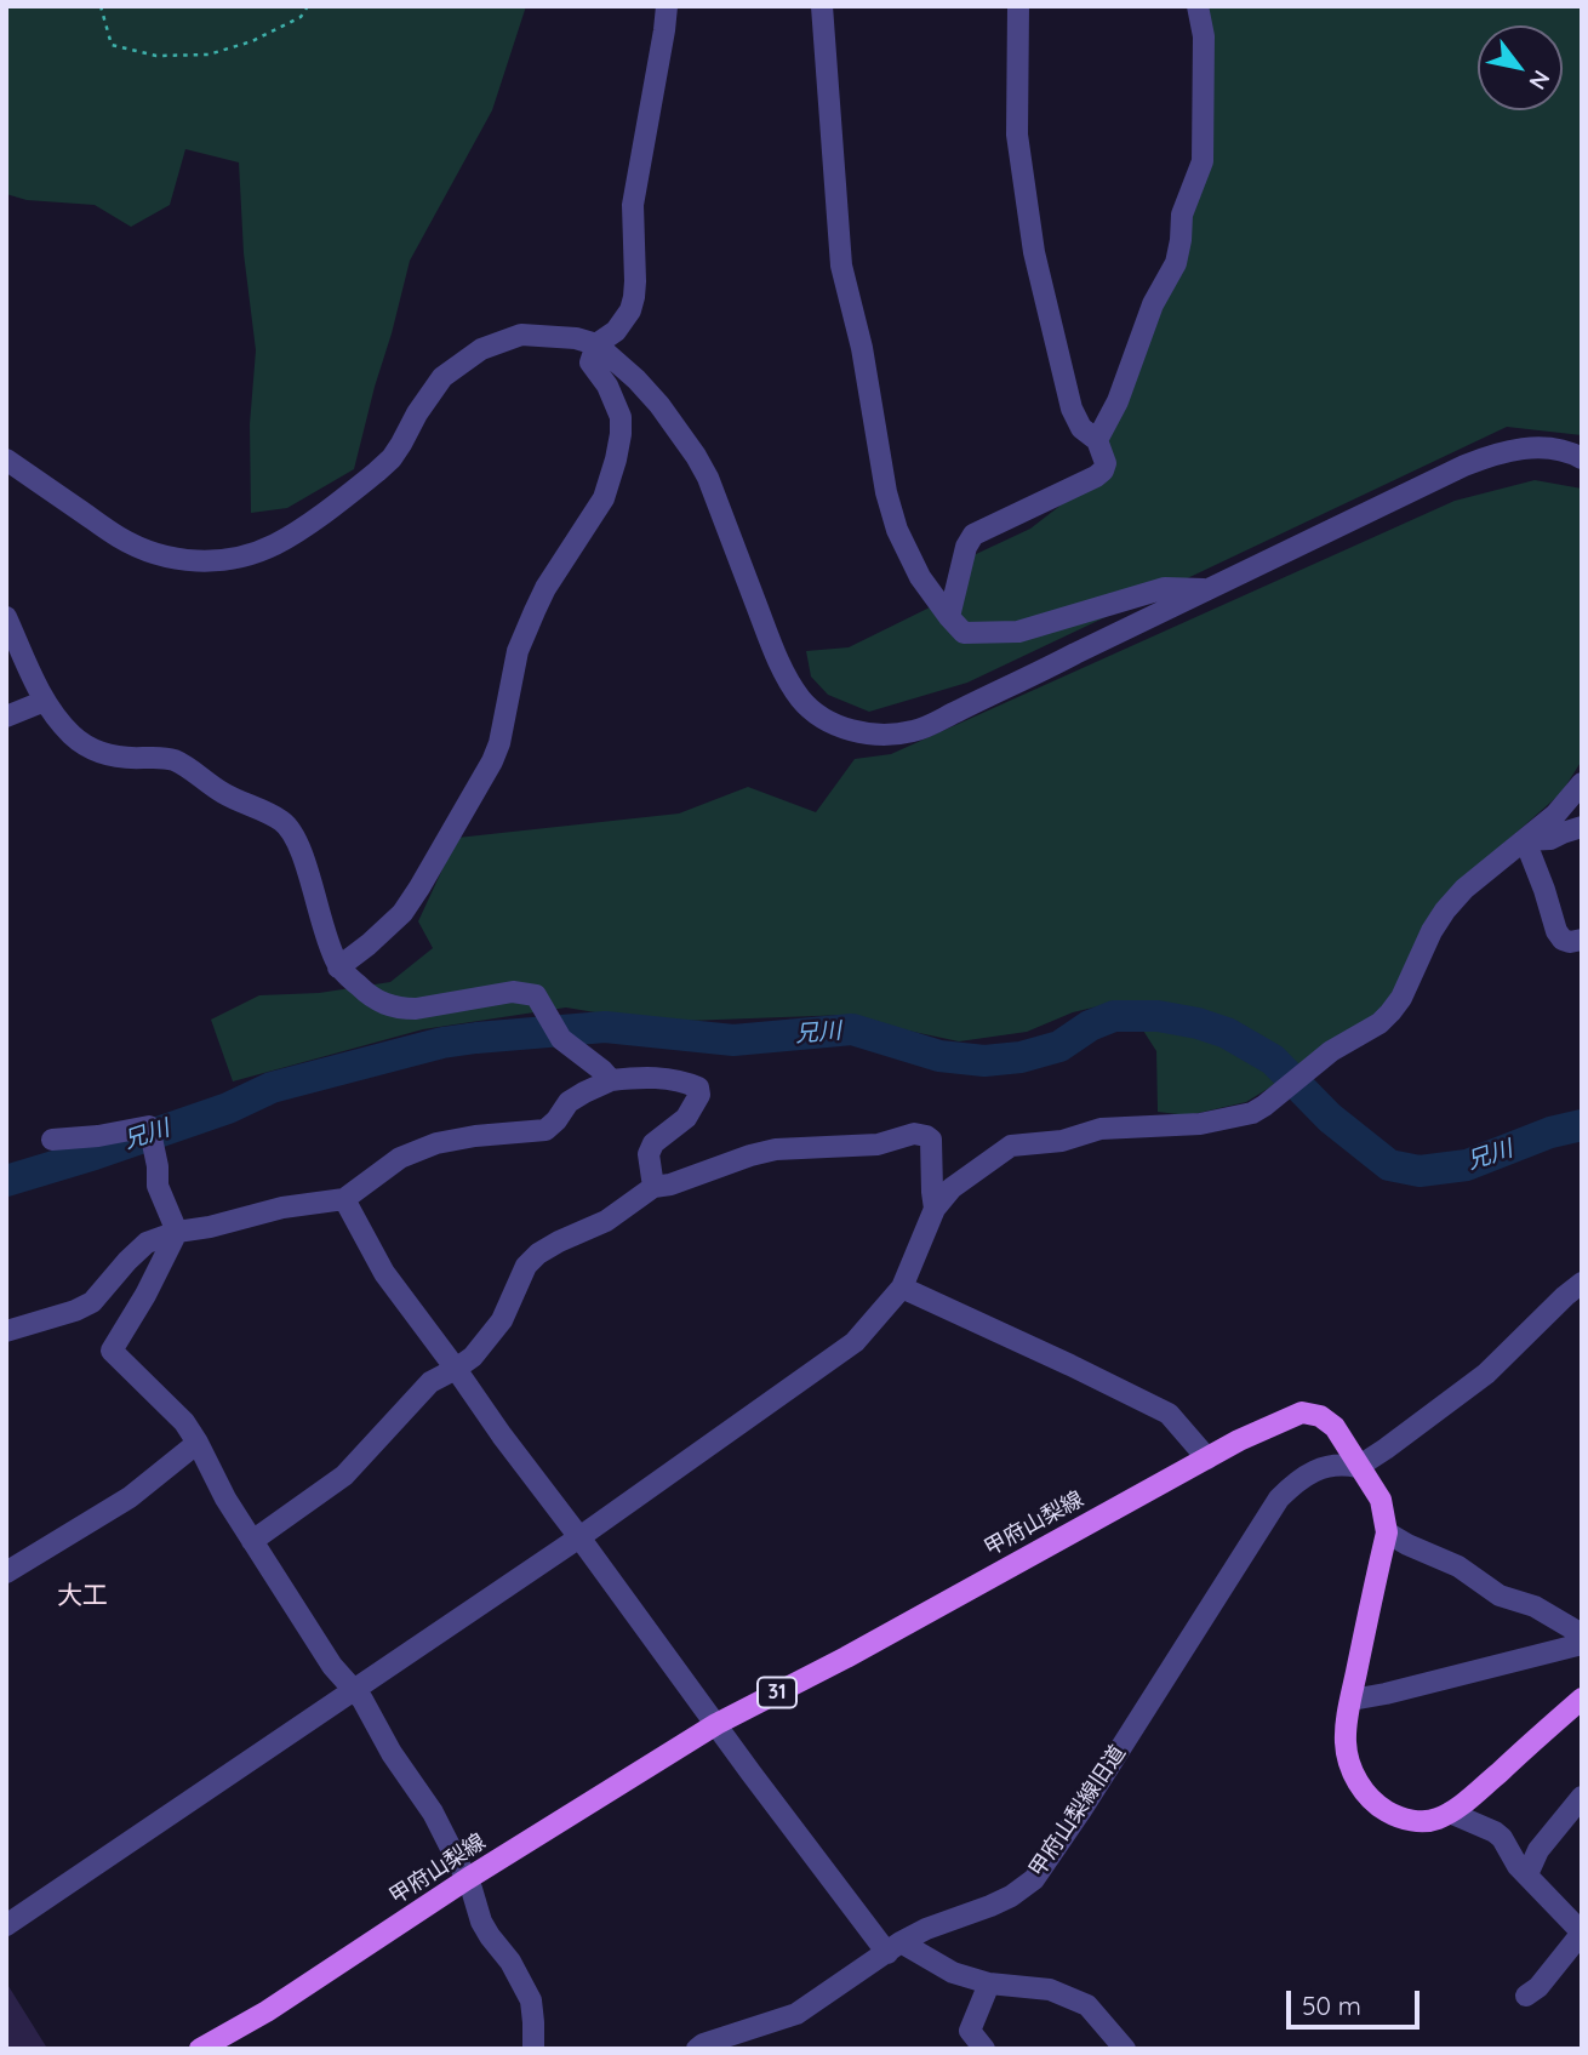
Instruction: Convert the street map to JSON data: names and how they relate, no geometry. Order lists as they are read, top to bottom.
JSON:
{
  "streets": {
    "main road": ["甲府山梨線", "31"],
    "street": ["甲府山梨線旧道"]
  },
  "crossings": [
    ["甲府山梨線", "甲府山梨線旧道"]
  ],
  "districts": ["大工"],
  "water": ["兄川"],
  "scale_bar": "50 m",
  "north": "bottom right"
}
